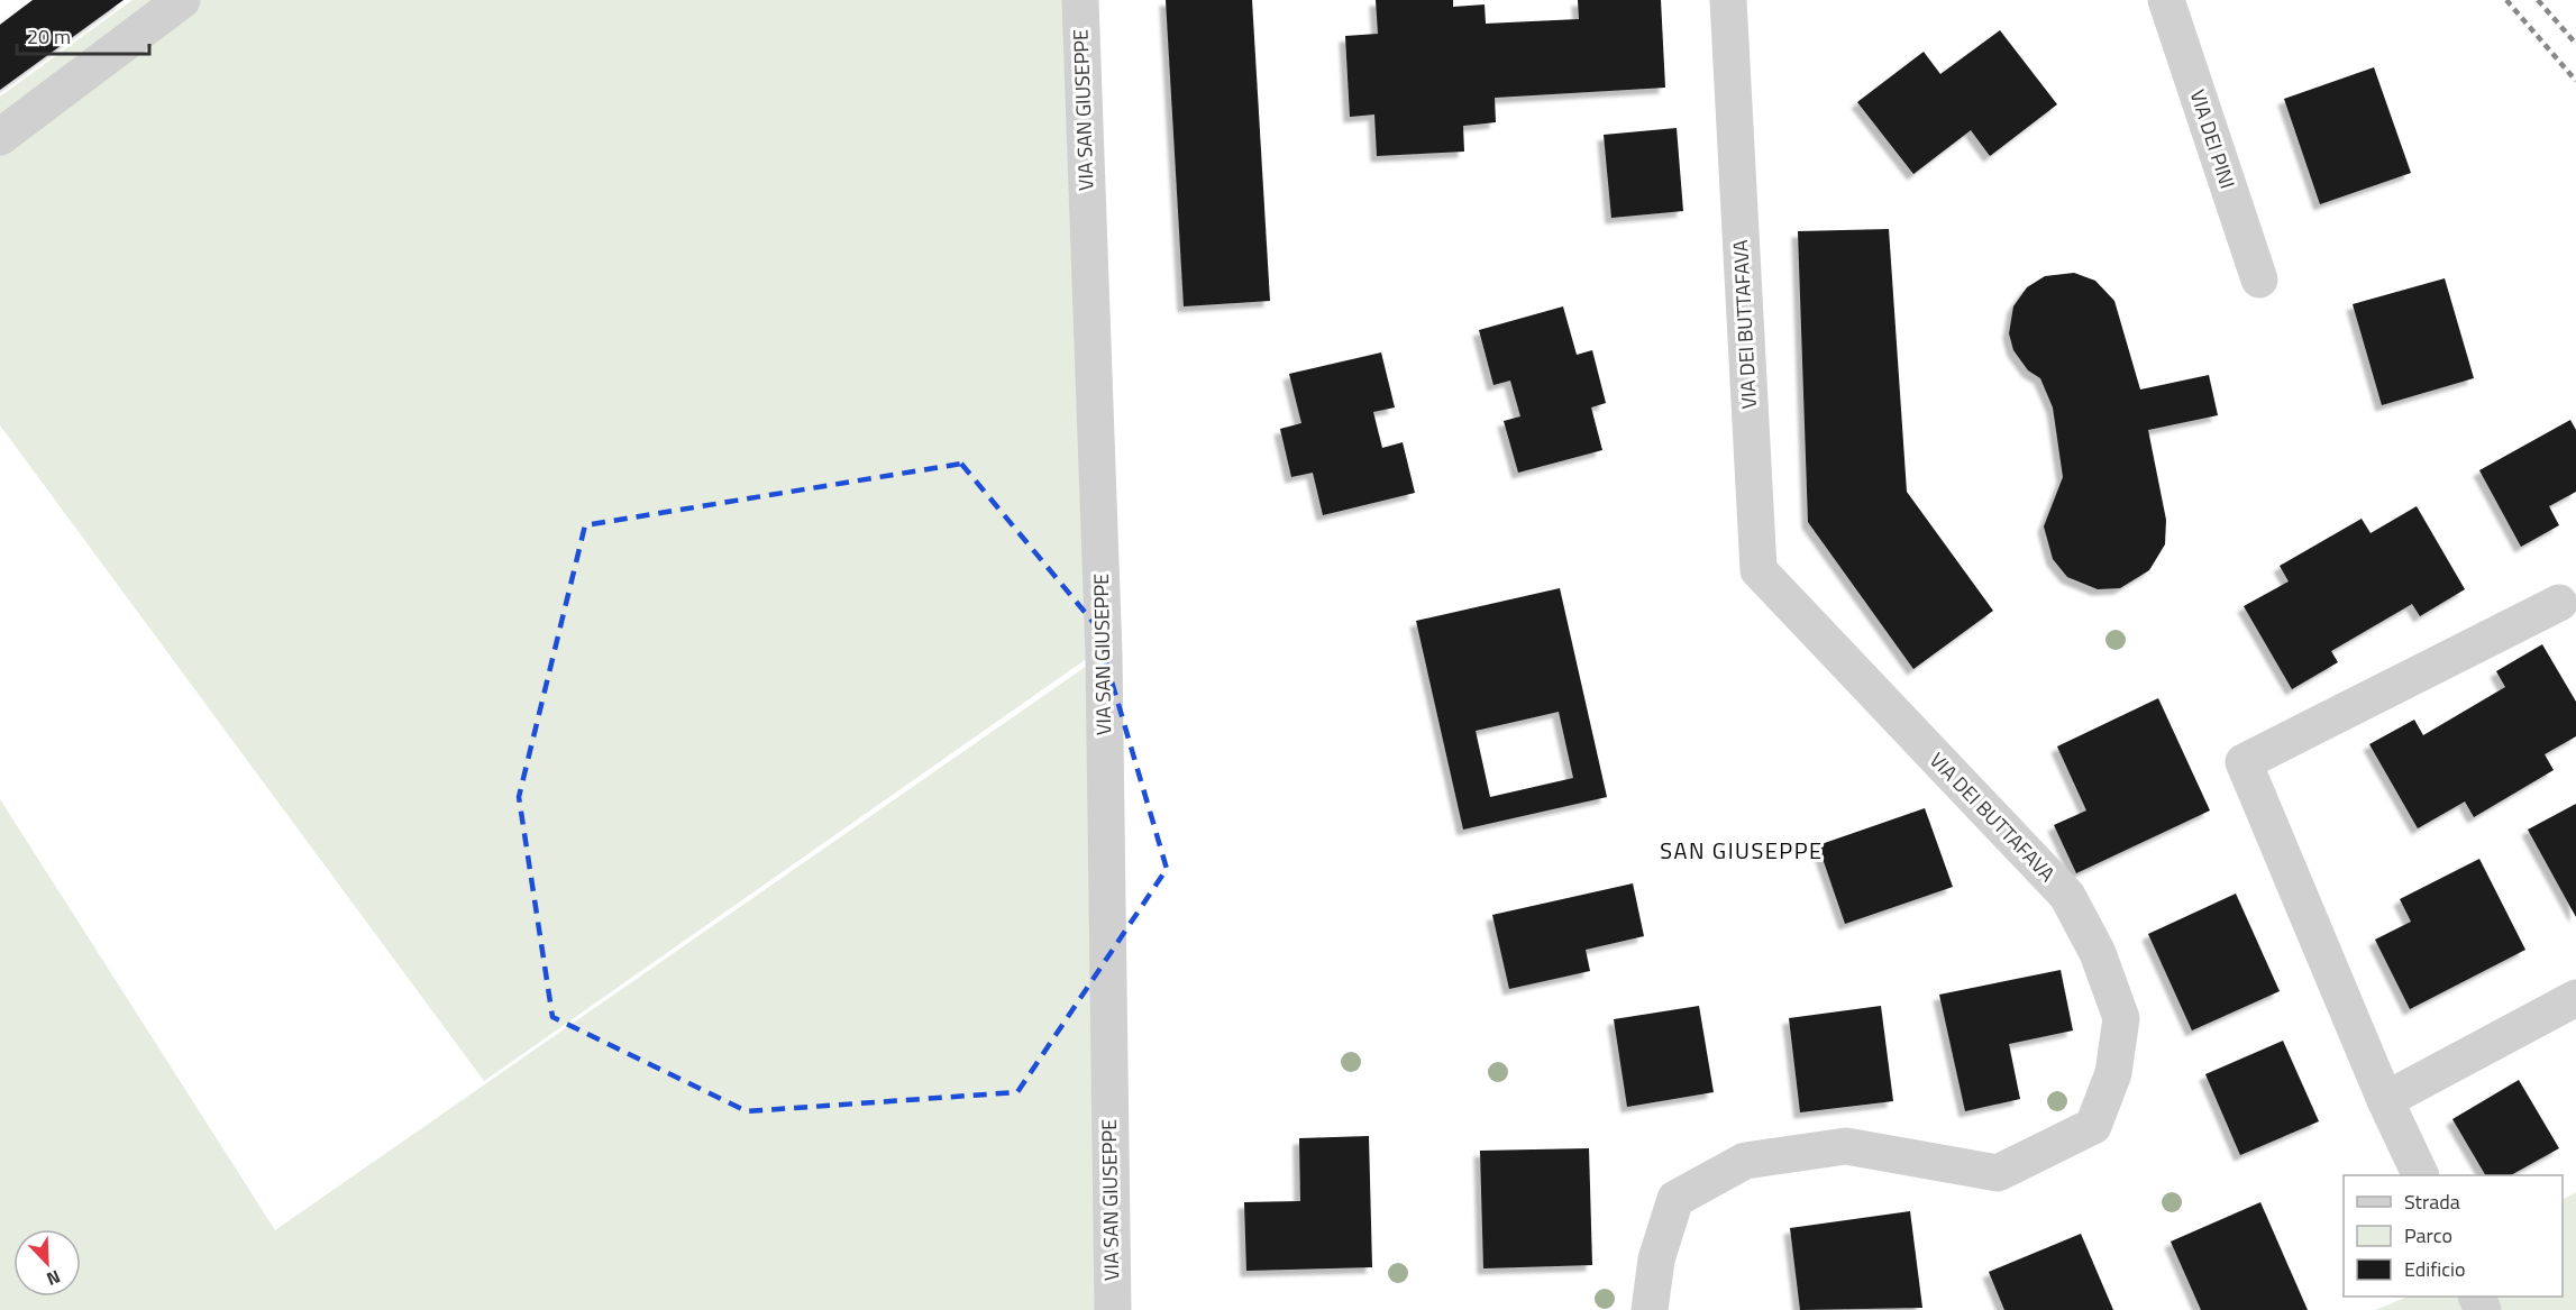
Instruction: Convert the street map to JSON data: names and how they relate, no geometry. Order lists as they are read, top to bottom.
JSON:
{
  "streets": {
    "street": ["VIA SAN GIUSEPPE", "VIA DEI PINI", "VIA DEI BUTTAFAVA"]
  },
  "districts": ["SAN GIUSEPPE"],
  "legend": ["Strada", "Parco", "Edificio"],
  "scale_bar": "20 m",
  "north": "bottom right"
}
